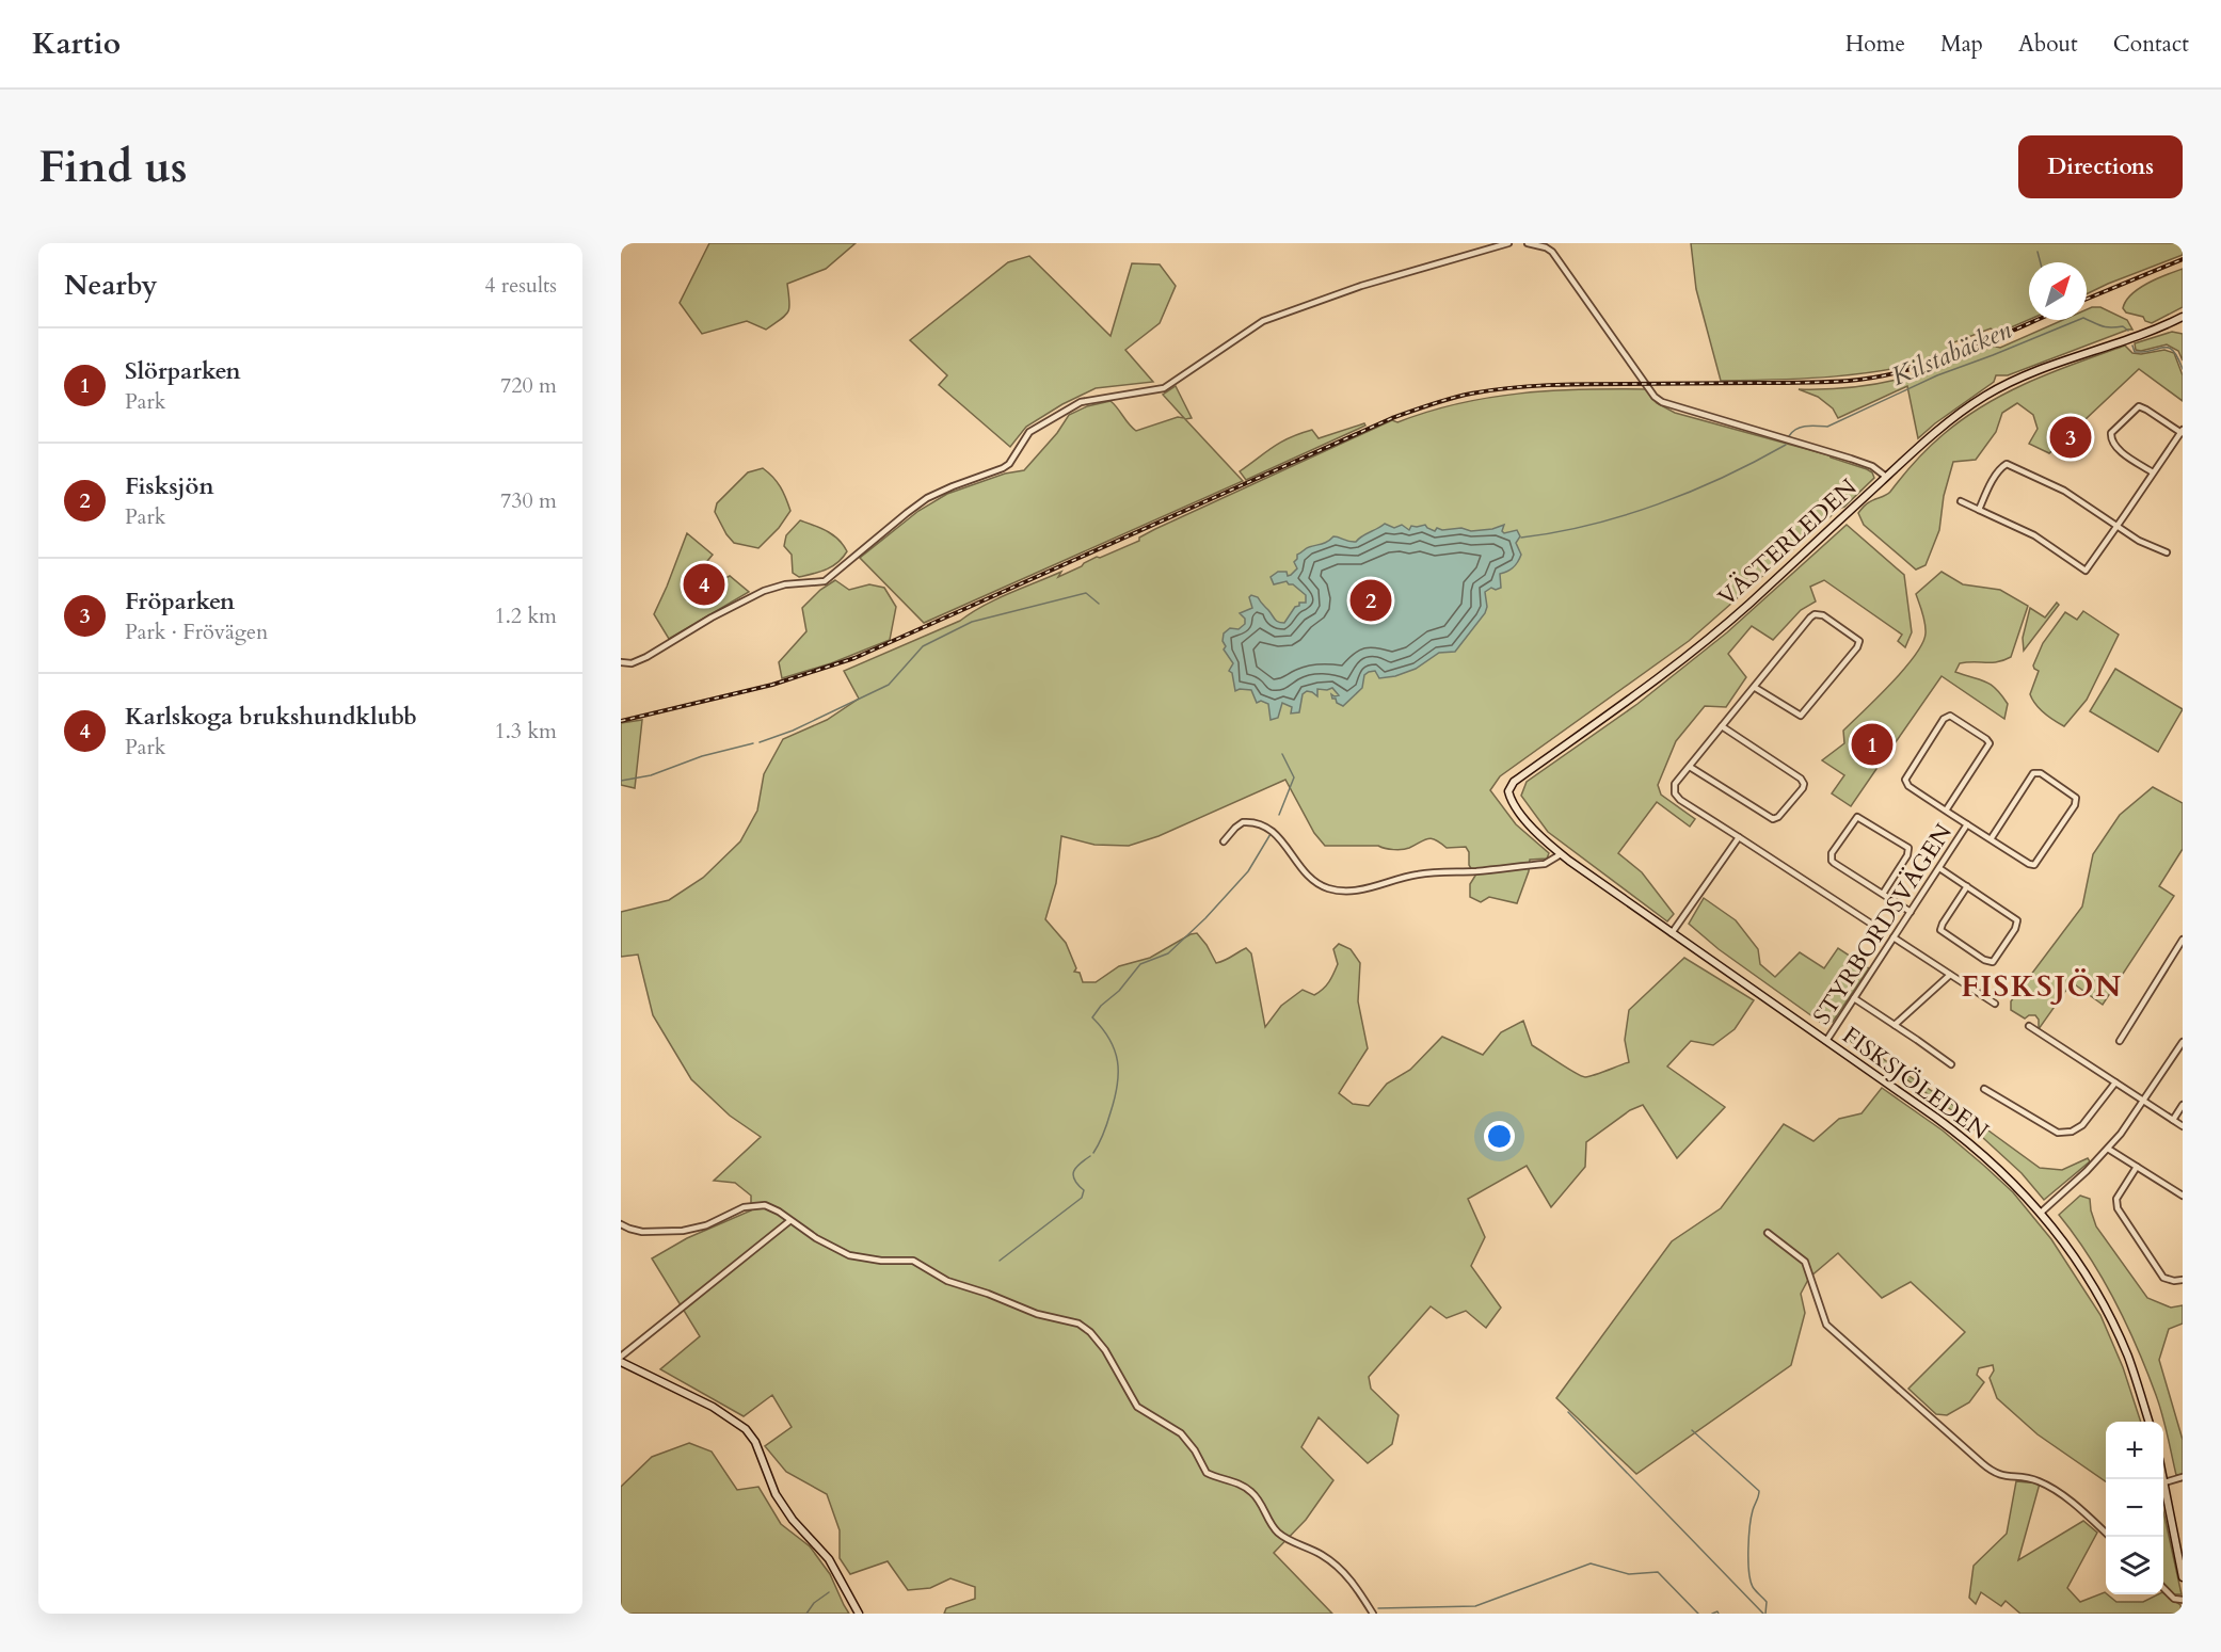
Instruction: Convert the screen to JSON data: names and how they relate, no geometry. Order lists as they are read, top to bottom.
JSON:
{
  "streets": {
    "street": ["VÄSTERLEDEN", "STYRBORDSVÄGEN", "FISKSJÖLEDEN"]
  },
  "crossings": [
    ["VÄSTERLEDEN", "FISKSJÖLEDEN"],
    ["STYRBORDSVÄGEN", "FISKSJÖLEDEN"]
  ],
  "districts": ["FISKSJÖN"],
  "water": ["Kilstabäcken"],
  "north": "top right",
  "page": {
    "header": "Kartio",
    "nav": [
      "Home",
      "Map",
      "About",
      "Contact"
    ],
    "buttons": "Directions",
    "title": "Find us",
    "heading": ["Nearby", "4 results"],
    "list": [
      {
        "mark": "1",
        "name": "Slörparken",
        "note": "Park",
        "value": "720 m"
      },
      {
        "mark": "2",
        "name": "Fisksjön",
        "note": "Park",
        "value": "730 m"
      },
      {
        "mark": "3",
        "name": "Fröparken",
        "note": "Park · Frövägen",
        "value": "1.2 km"
      },
      {
        "mark": "4",
        "name": "Karlskoga brukshundklubb",
        "note": "Park",
        "value": "1.3 km"
      }
    ],
    "pins": [
      "3",
      "4",
      "2",
      "1"
    ],
    "map_buttons": ["+", "−"]
  }
}
